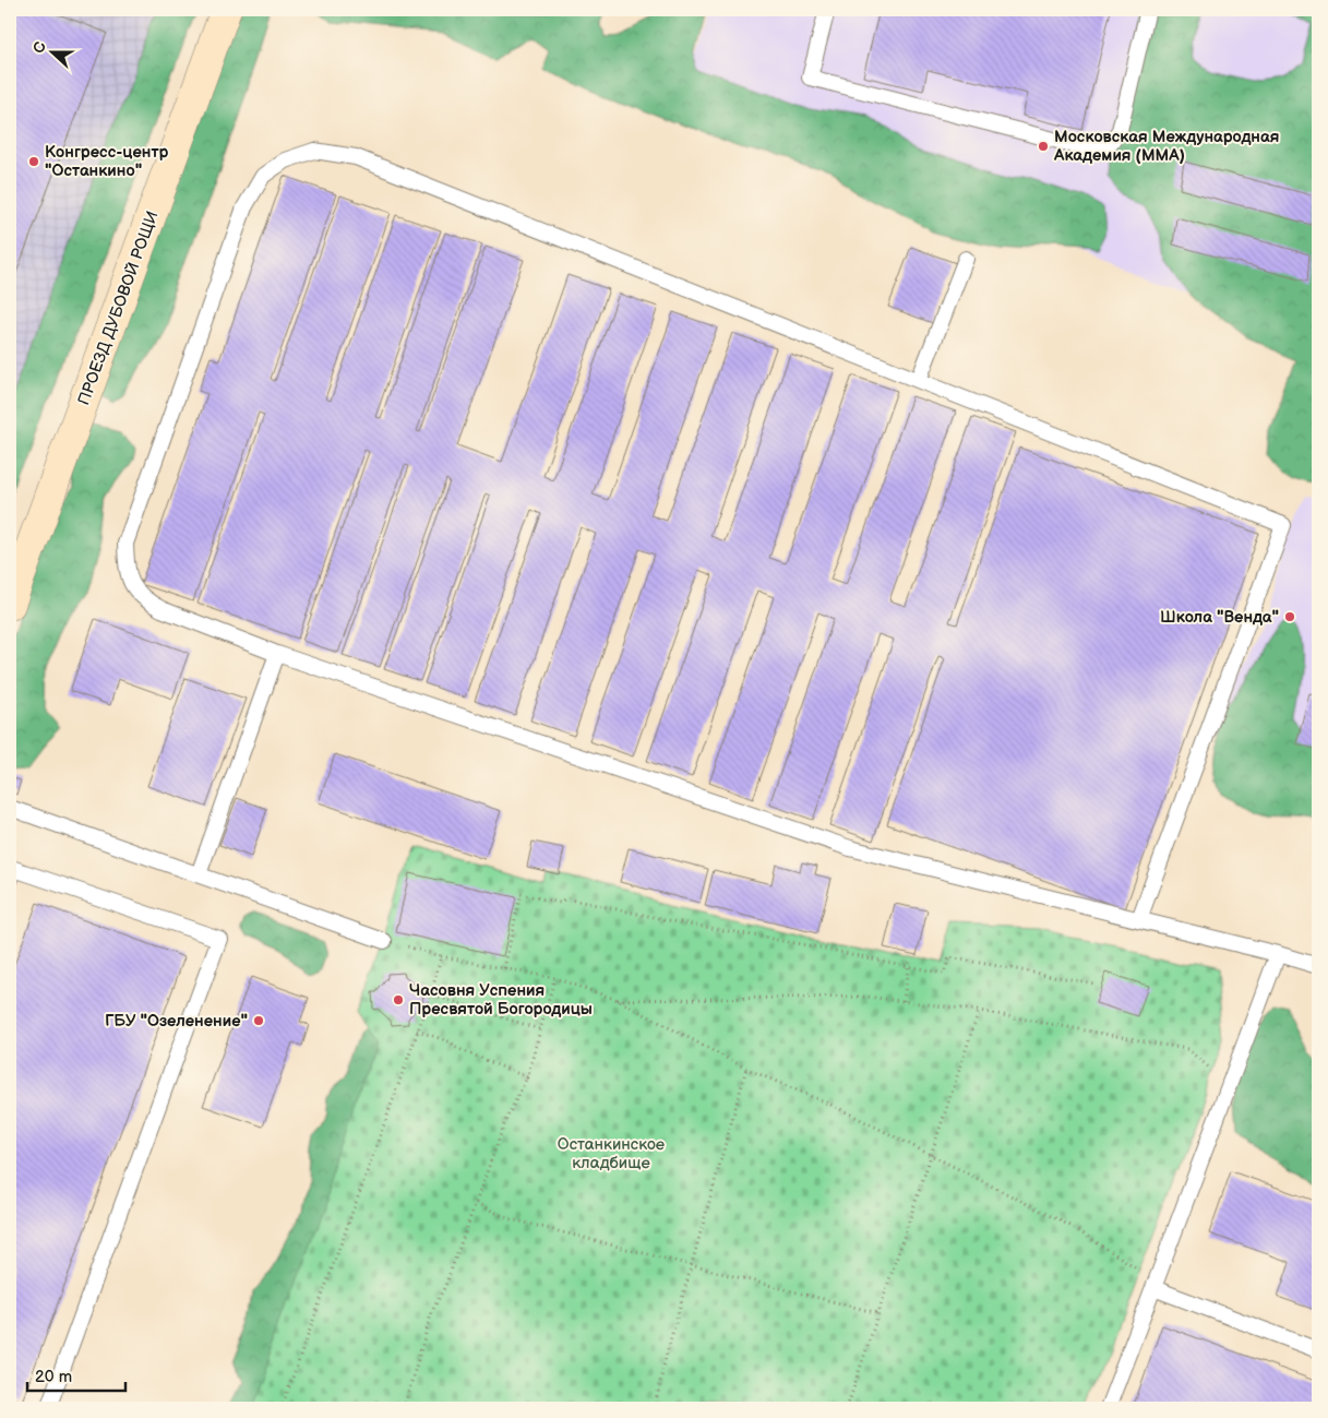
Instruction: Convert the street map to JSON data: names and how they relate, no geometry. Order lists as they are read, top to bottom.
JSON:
{
  "streets": {
    "street": ["ПРОЕЗД ДУБОВОЙ РОЩИ"]
  },
  "parks": ["Останкинское кладбище"],
  "places": [
    "Московская Международная Академия (ММА)",
    "Конгресс-центр \"Останкино\"",
    "Школа \"Венда\"",
    "Часовня Успения Пресвятой Богородицы",
    "ГБУ \"Озеленение\""
  ],
  "scale_bar": "20 m",
  "north": "left"
}
